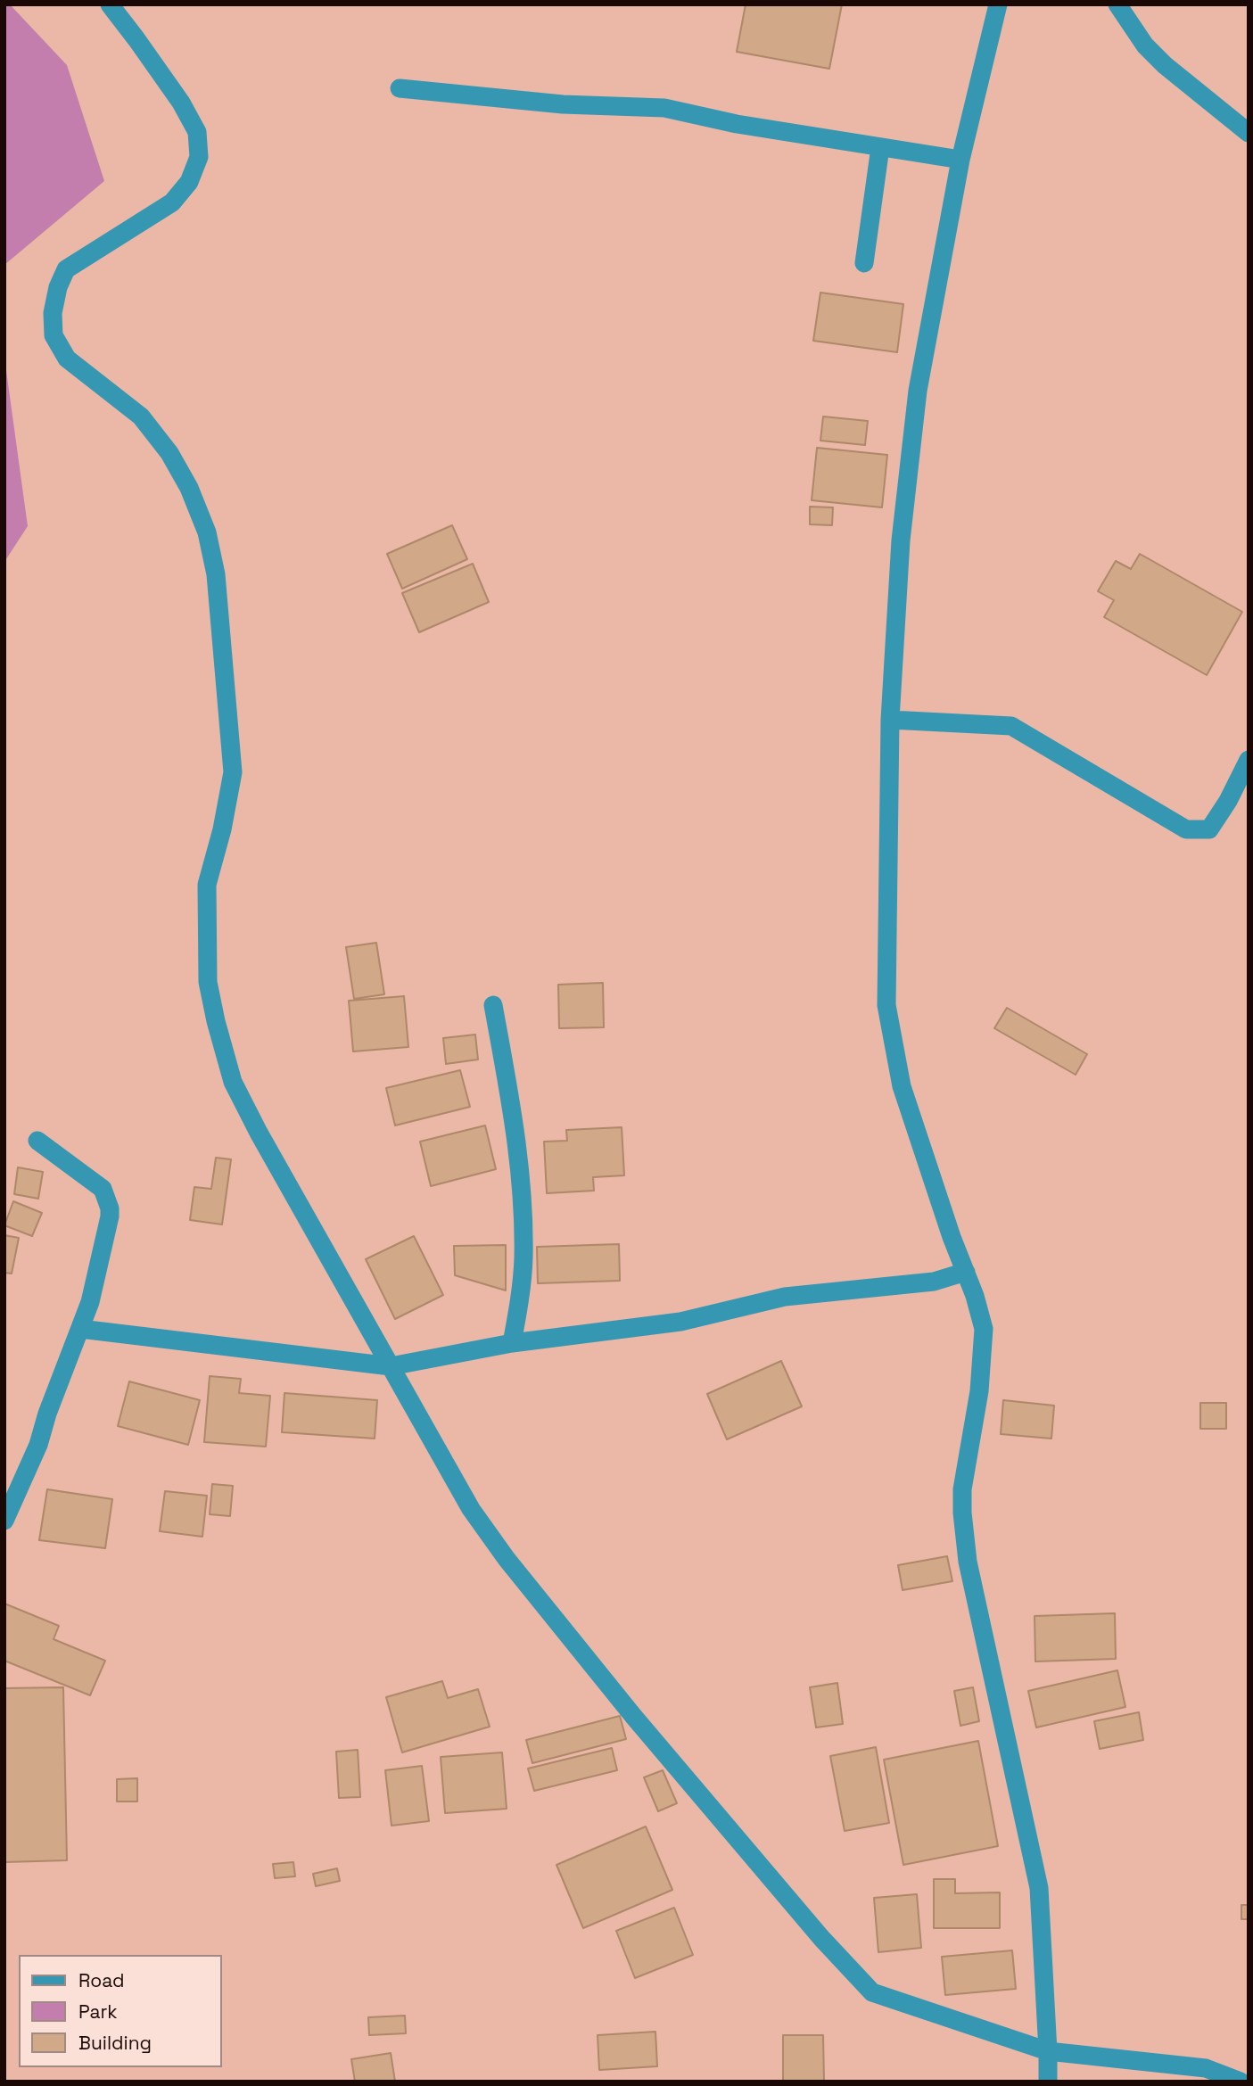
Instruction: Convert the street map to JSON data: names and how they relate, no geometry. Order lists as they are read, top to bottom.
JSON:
{
  "legend": ["Road", "Park", "Building"]
}
